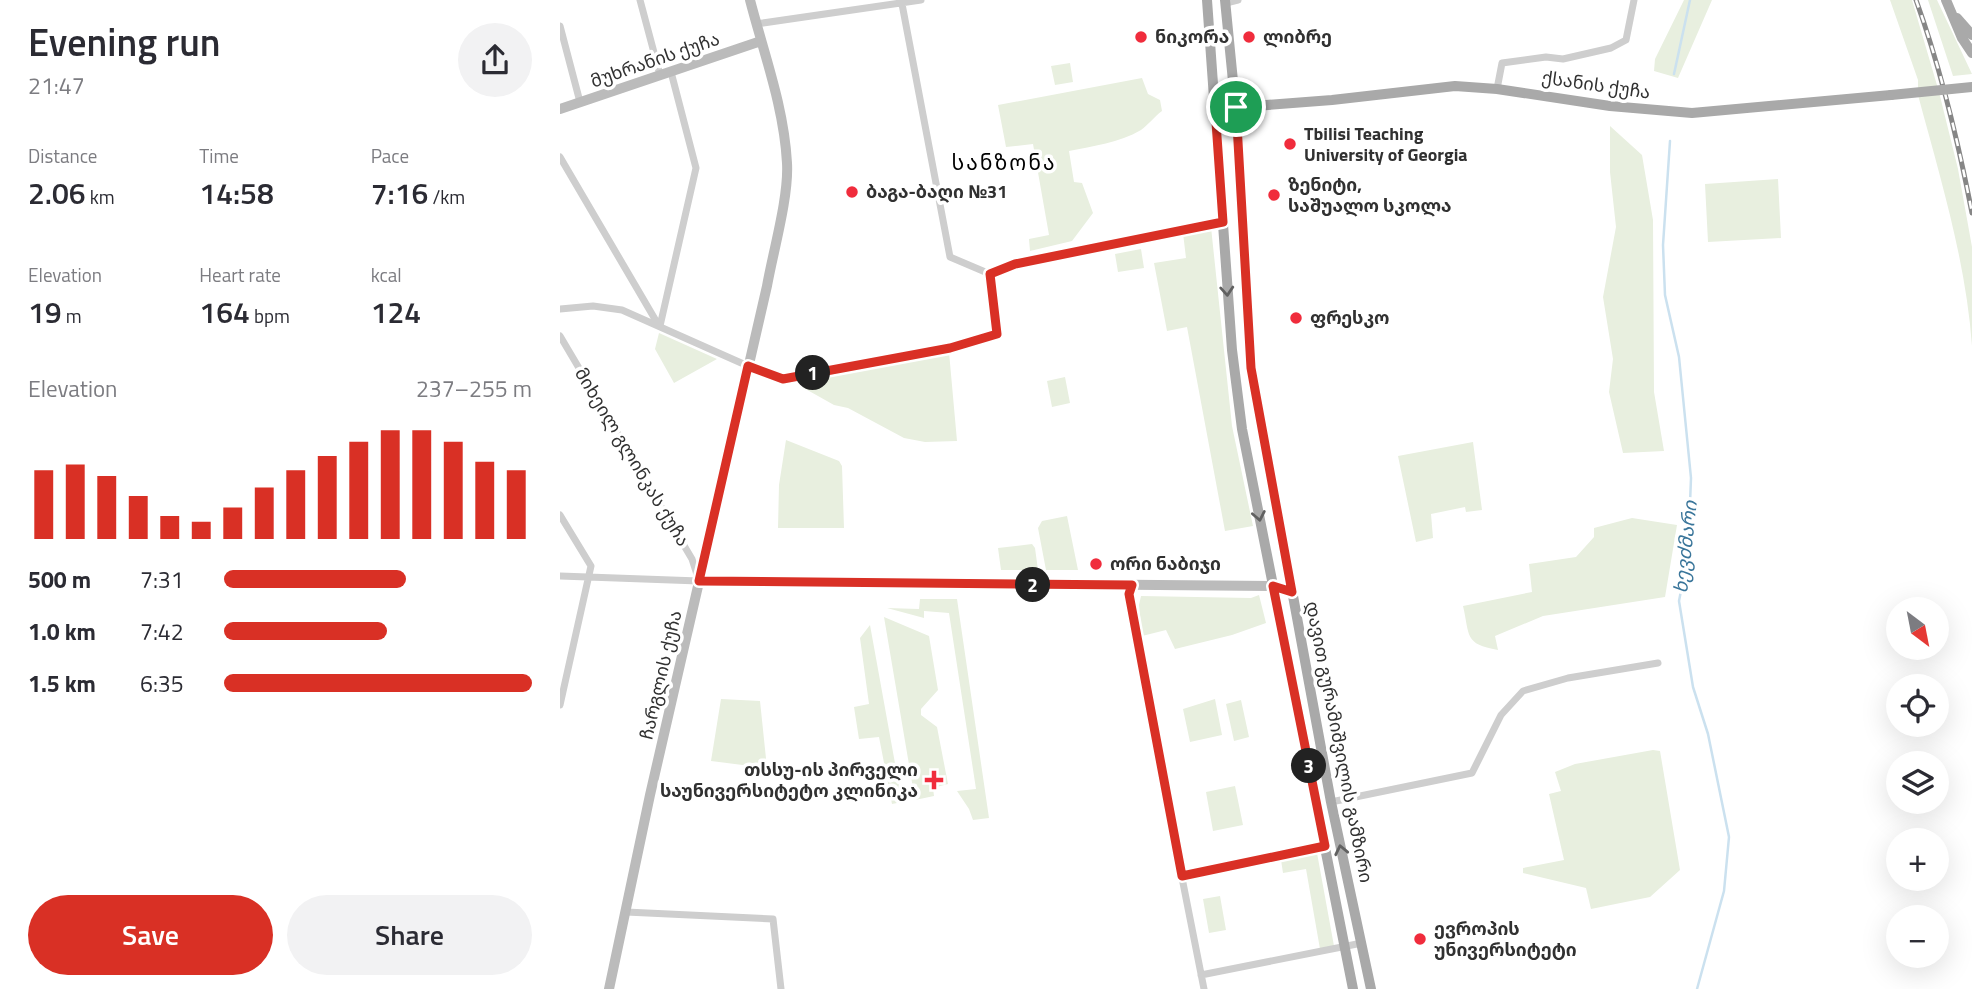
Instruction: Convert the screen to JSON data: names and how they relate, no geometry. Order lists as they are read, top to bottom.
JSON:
{
  "streets": {
    "main road": ["ქსანის ქუჩა", "დავით გურამიშვილის გამზირი"],
    "street": ["მუხრანის ქუჩა", "მიხეილ გლინკას ქუჩა", "ჩარგლის ქუჩა"]
  },
  "crossings": [
    ["მუხრანის ქუჩა", "ჩარგლის ქუჩა"],
    ["ქსანის ქუჩა", "დავით გურამიშვილის გამზირი"],
    ["მიხეილ გლინკას ქუჩა", "ჩარგლის ქუჩა"]
  ],
  "districts": ["სანზონა"],
  "water": ["ხევძმარი"],
  "places": {
    "other": [
      "ნიკორა",
      "ლიბრე",
      "Tbilisi Teaching University of Georgia",
      "ბაგა-ბაღი №31",
      "ზენიტი, საშუალო სკოლა",
      "ფრესკო",
      "ორი ნაბიჯი",
      "ევროპის უნივერსიტეტი"
    ],
    "health": ["თსსუ-ის პირველი საუნივერსიტეტო კლინიკა"]
  },
  "north": "bottom right",
  "page": {
    "heading": ["Evening run", "21:47"],
    "stats": [
      ["Distance", "2.06 km"],
      ["Time", "14:58"],
      ["Pace", "7:16 /km"],
      ["Elevation", "19 m"],
      ["Heart rate", "164 bpm"],
      ["kcal", "124"]
    ],
    "pins": ["1", "2", "3"],
    "chart": ["Elevation", "237–255 m"],
    "list": [
      {
        "name": "500 m",
        "note": "7:31"
      },
      {
        "name": "1.0 km",
        "note": "7:42"
      },
      {
        "name": "1.5 km",
        "note": "6:35"
      }
    ],
    "map_buttons": ["+", "−"],
    "buttons": ["Save", "Share"]
  }
}
